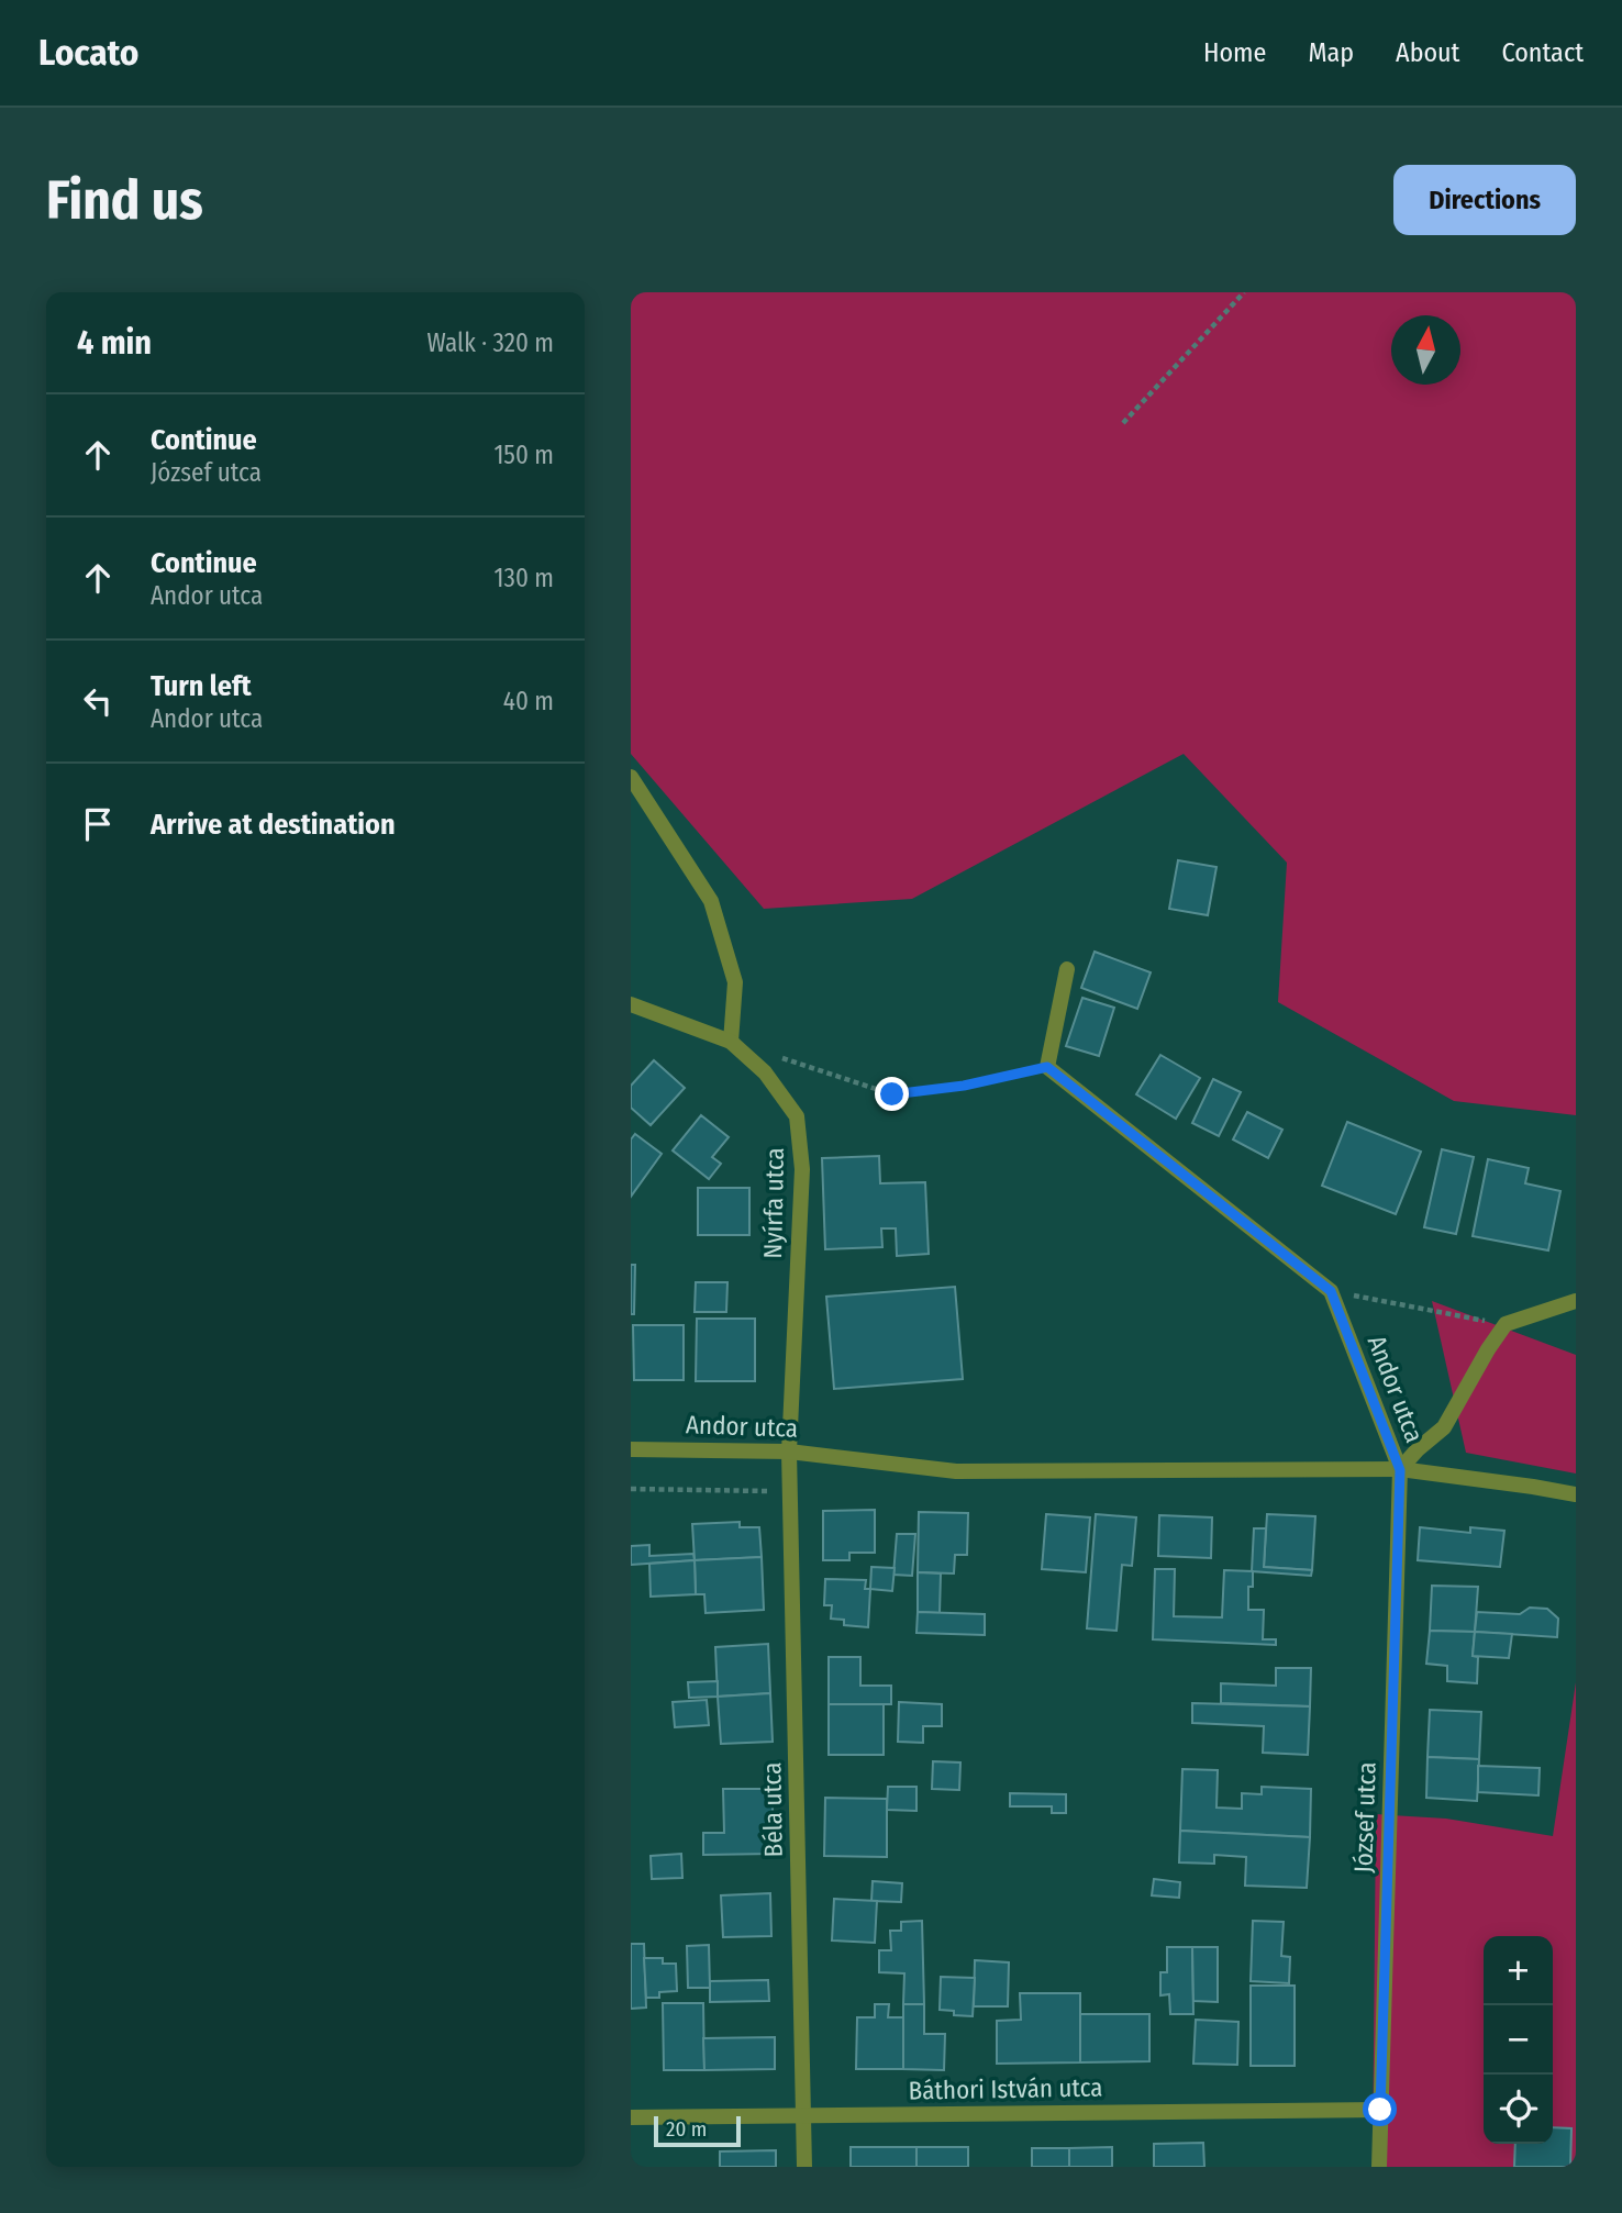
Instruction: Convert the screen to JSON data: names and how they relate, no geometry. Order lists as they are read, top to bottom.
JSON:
{
  "streets": {
    "street": [
      "Nyírfa utca",
      "Andor utca",
      "Béla utca",
      "József utca",
      "Báthori István utca"
    ]
  },
  "crossings": [
    ["Nyírfa utca", "Andor utca"],
    ["Nyírfa utca", "Béla utca"],
    ["Andor utca", "Béla utca"],
    ["Andor utca", "József utca"],
    ["Béla utca", "Báthori István utca"],
    ["József utca", "Báthori István utca"]
  ],
  "scale_bar": "20 m",
  "north": "top",
  "page": {
    "header": "Locato",
    "nav": [
      "Home",
      "Map",
      "About",
      "Contact"
    ],
    "buttons": "Directions",
    "title": "Find us",
    "heading": ["4 min", "Walk · 320 m"],
    "list": [
      ["Continue", "József utca", "150 m"],
      ["Continue", "Andor utca", "130 m"],
      ["Turn left", "Andor utca", "40 m"],
      "Arrive at destination"
    ],
    "map_buttons": ["+", "−"],
    "scale": "20 m"
  }
}
